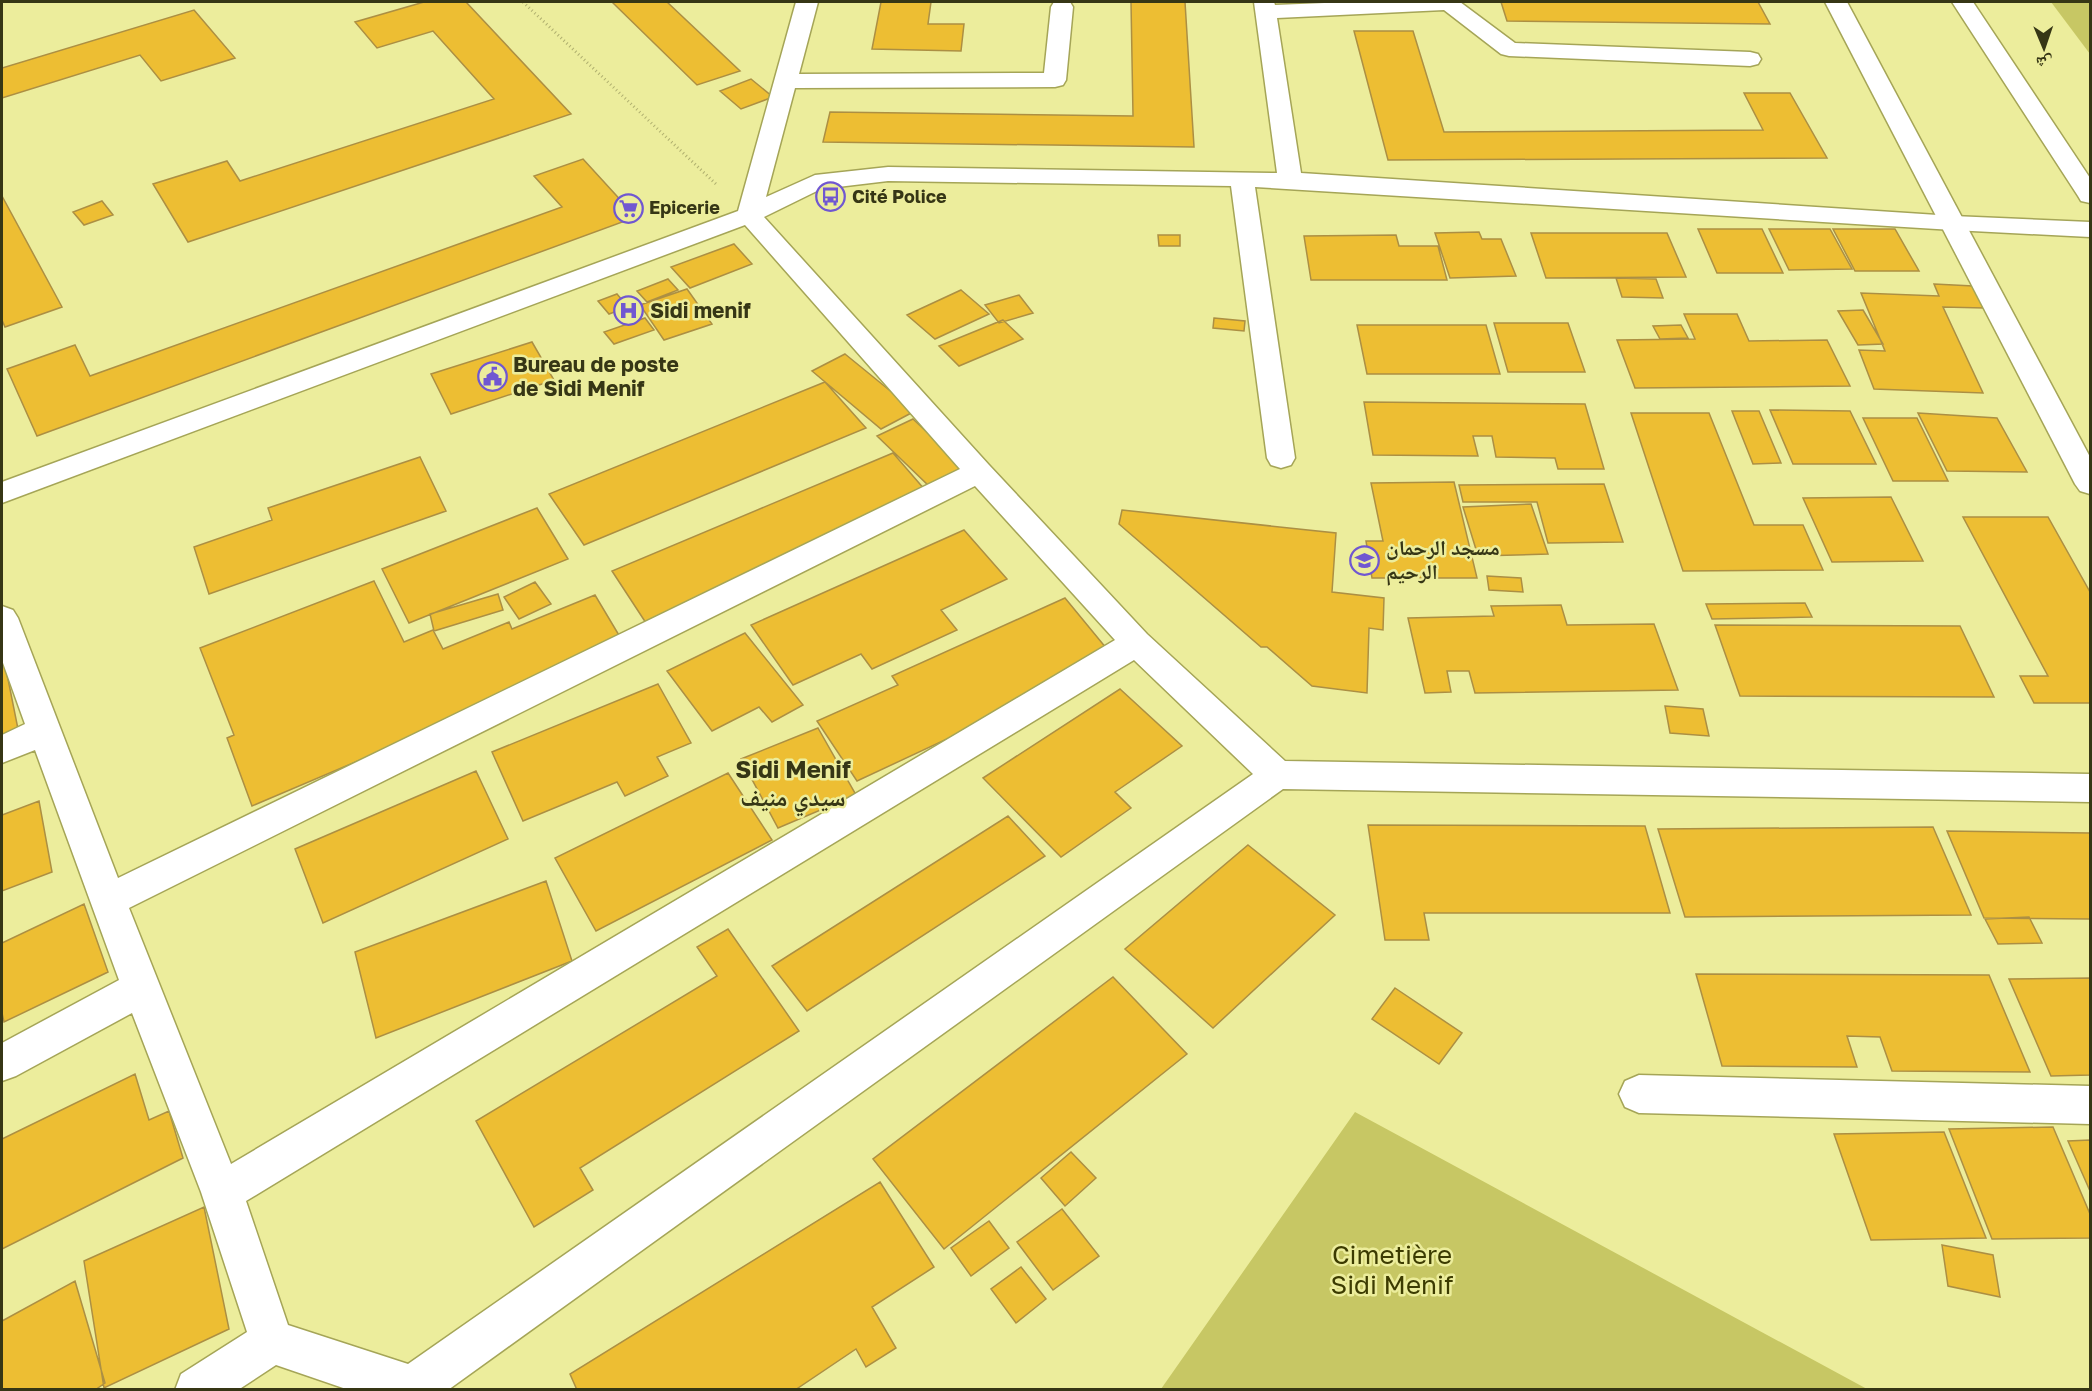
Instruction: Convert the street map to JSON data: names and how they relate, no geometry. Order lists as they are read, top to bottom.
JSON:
{
  "districts": ["Sidi Menif سيدي منيف"],
  "parks": ["Cimetière Sidi Menif"],
  "places": {
    "bus stop": ["Cité Police"],
    "supermarket": ["Epicerie"],
    "hospital": ["Sidi menif"],
    "public building": ["Bureau de poste de Sidi Menif"],
    "school or university": ["مسجد الرحمان الرحيم"]
  },
  "north": "bottom"
}
